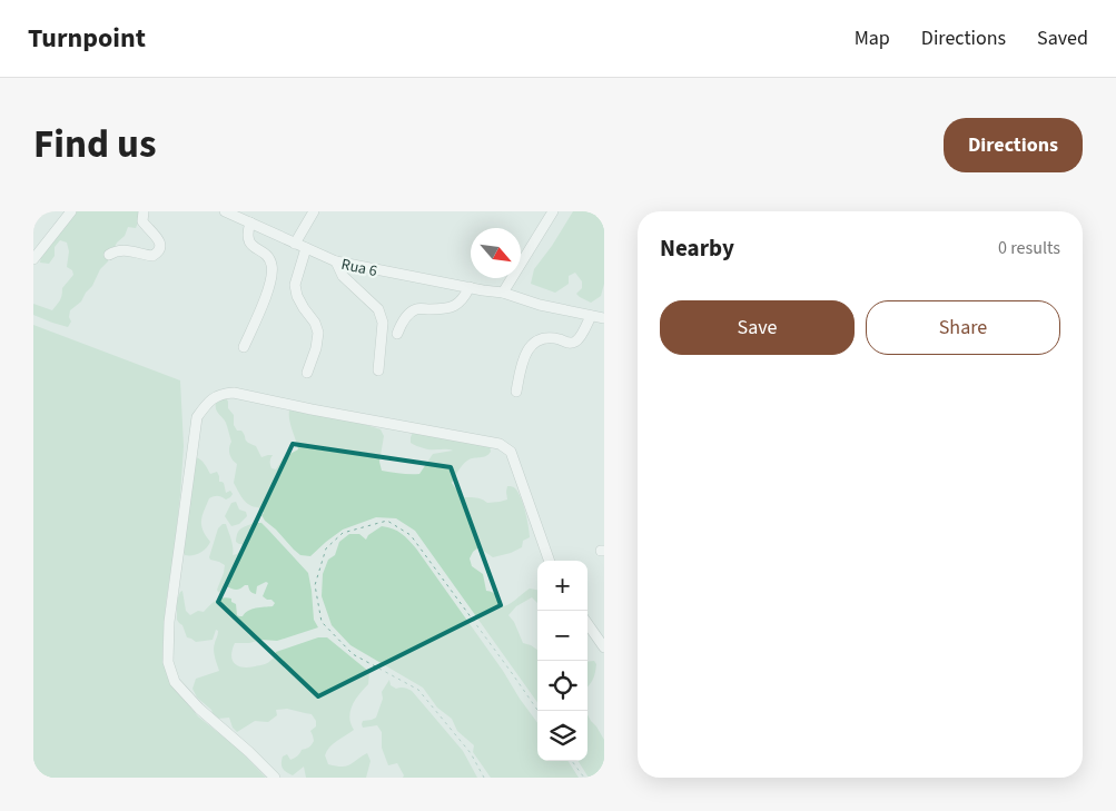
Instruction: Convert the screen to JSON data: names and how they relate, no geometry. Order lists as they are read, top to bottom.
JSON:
{
  "streets": {
    "street": ["Rua 6"]
  },
  "north": "bottom right",
  "page": {
    "header": "Turnpoint",
    "nav": ["Map", "Directions", "Saved"],
    "title": "Find us",
    "buttons": [
      "Directions",
      ["Save", "Share"]
    ],
    "heading": ["Nearby", "0 results"],
    "map_buttons": ["+", "−"]
  }
}
